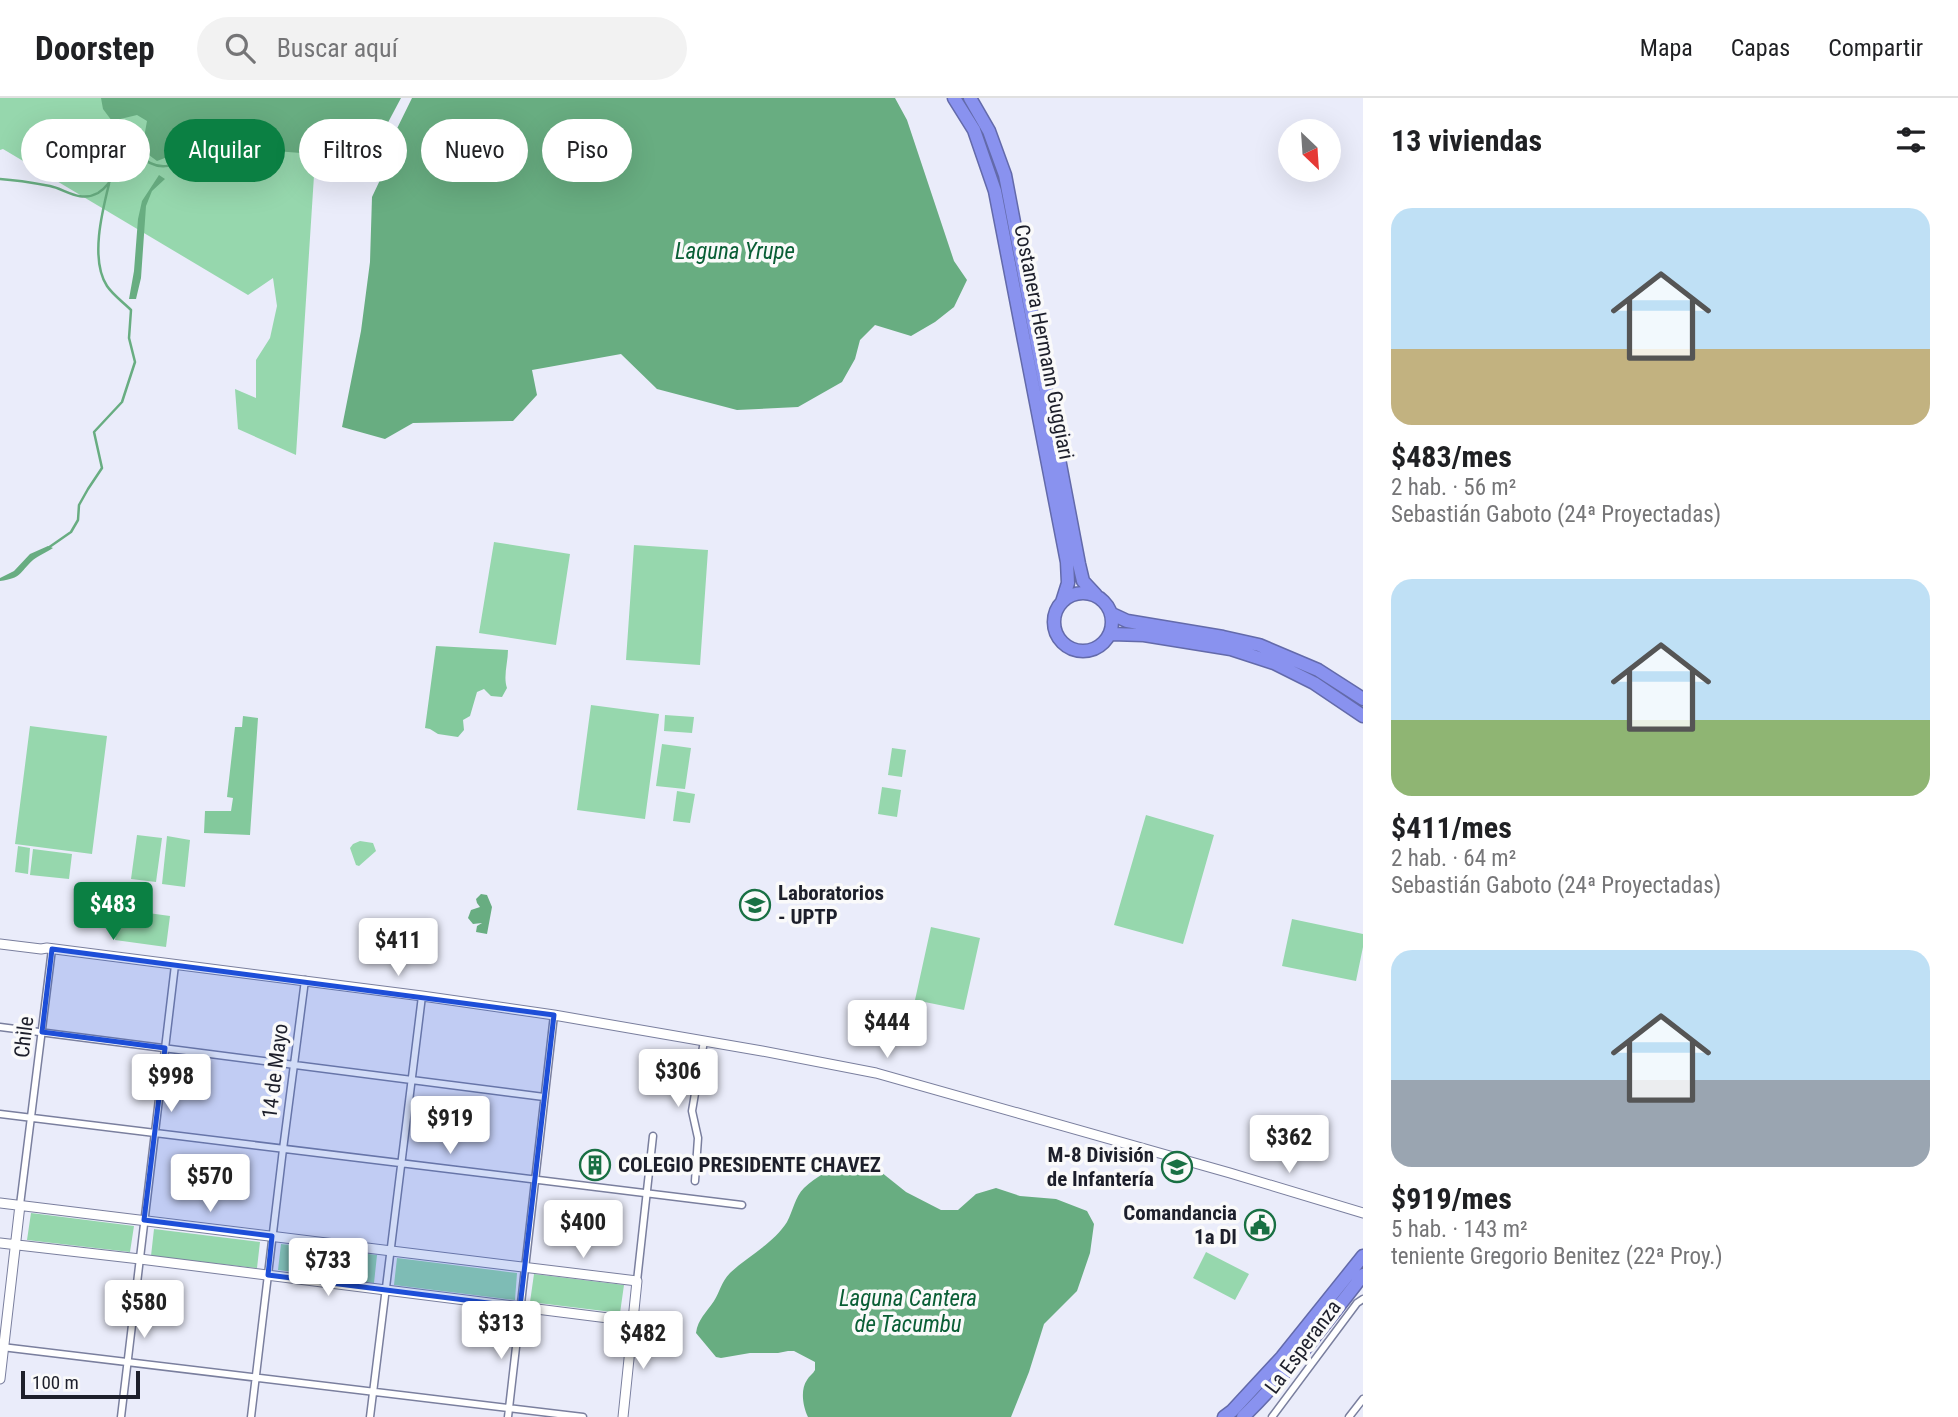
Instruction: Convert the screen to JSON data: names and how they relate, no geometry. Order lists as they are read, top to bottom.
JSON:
{
  "streets": {
    "highway": ["Costanera Hermann Guggiari"],
    "street": ["Chile", "14 de Mayo", "La Esperanza"]
  },
  "water": ["Laguna Yrupe", "Laguna Cantera de Tacumbu"],
  "places": {
    "school or university": ["Laboratorios - UPTP", "M-8 División de Infantería"],
    "building": ["COLEGIO PRESIDENTE CHAVEZ"],
    "public building": ["Comandancia 1a DI"]
  },
  "scale_bar": "100 m",
  "north": "bottom right",
  "page": {
    "header": "Doorstep",
    "search": "Buscar aquí",
    "nav": ["Mapa", "Capas", "Compartir"],
    "heading": "13 viviendas",
    "chip": [
      "Comprar",
      "Alquilar",
      "Filtros",
      "Nuevo",
      "Piso"
    ],
    "list": [
      {
        "name": "$483/mes",
        "note": "2 hab. · 56 m² · Sebastián Gaboto (24ª Proyectadas)"
      },
      {
        "name": "$411/mes",
        "note": "2 hab. · 64 m² · Sebastián Gaboto (24ª Proyectadas)"
      },
      {
        "name": "$919/mes",
        "note": "5 hab. · 143 m² · teniente Gregorio Benitez (22ª Proy.)"
      }
    ],
    "price": [
      "$483",
      "$411",
      "$444",
      "$306",
      "$998",
      "$919",
      "$362",
      "$570",
      "$400",
      "$733",
      "$580",
      "$313",
      "$482"
    ],
    "scale": "100 m"
  }
}
